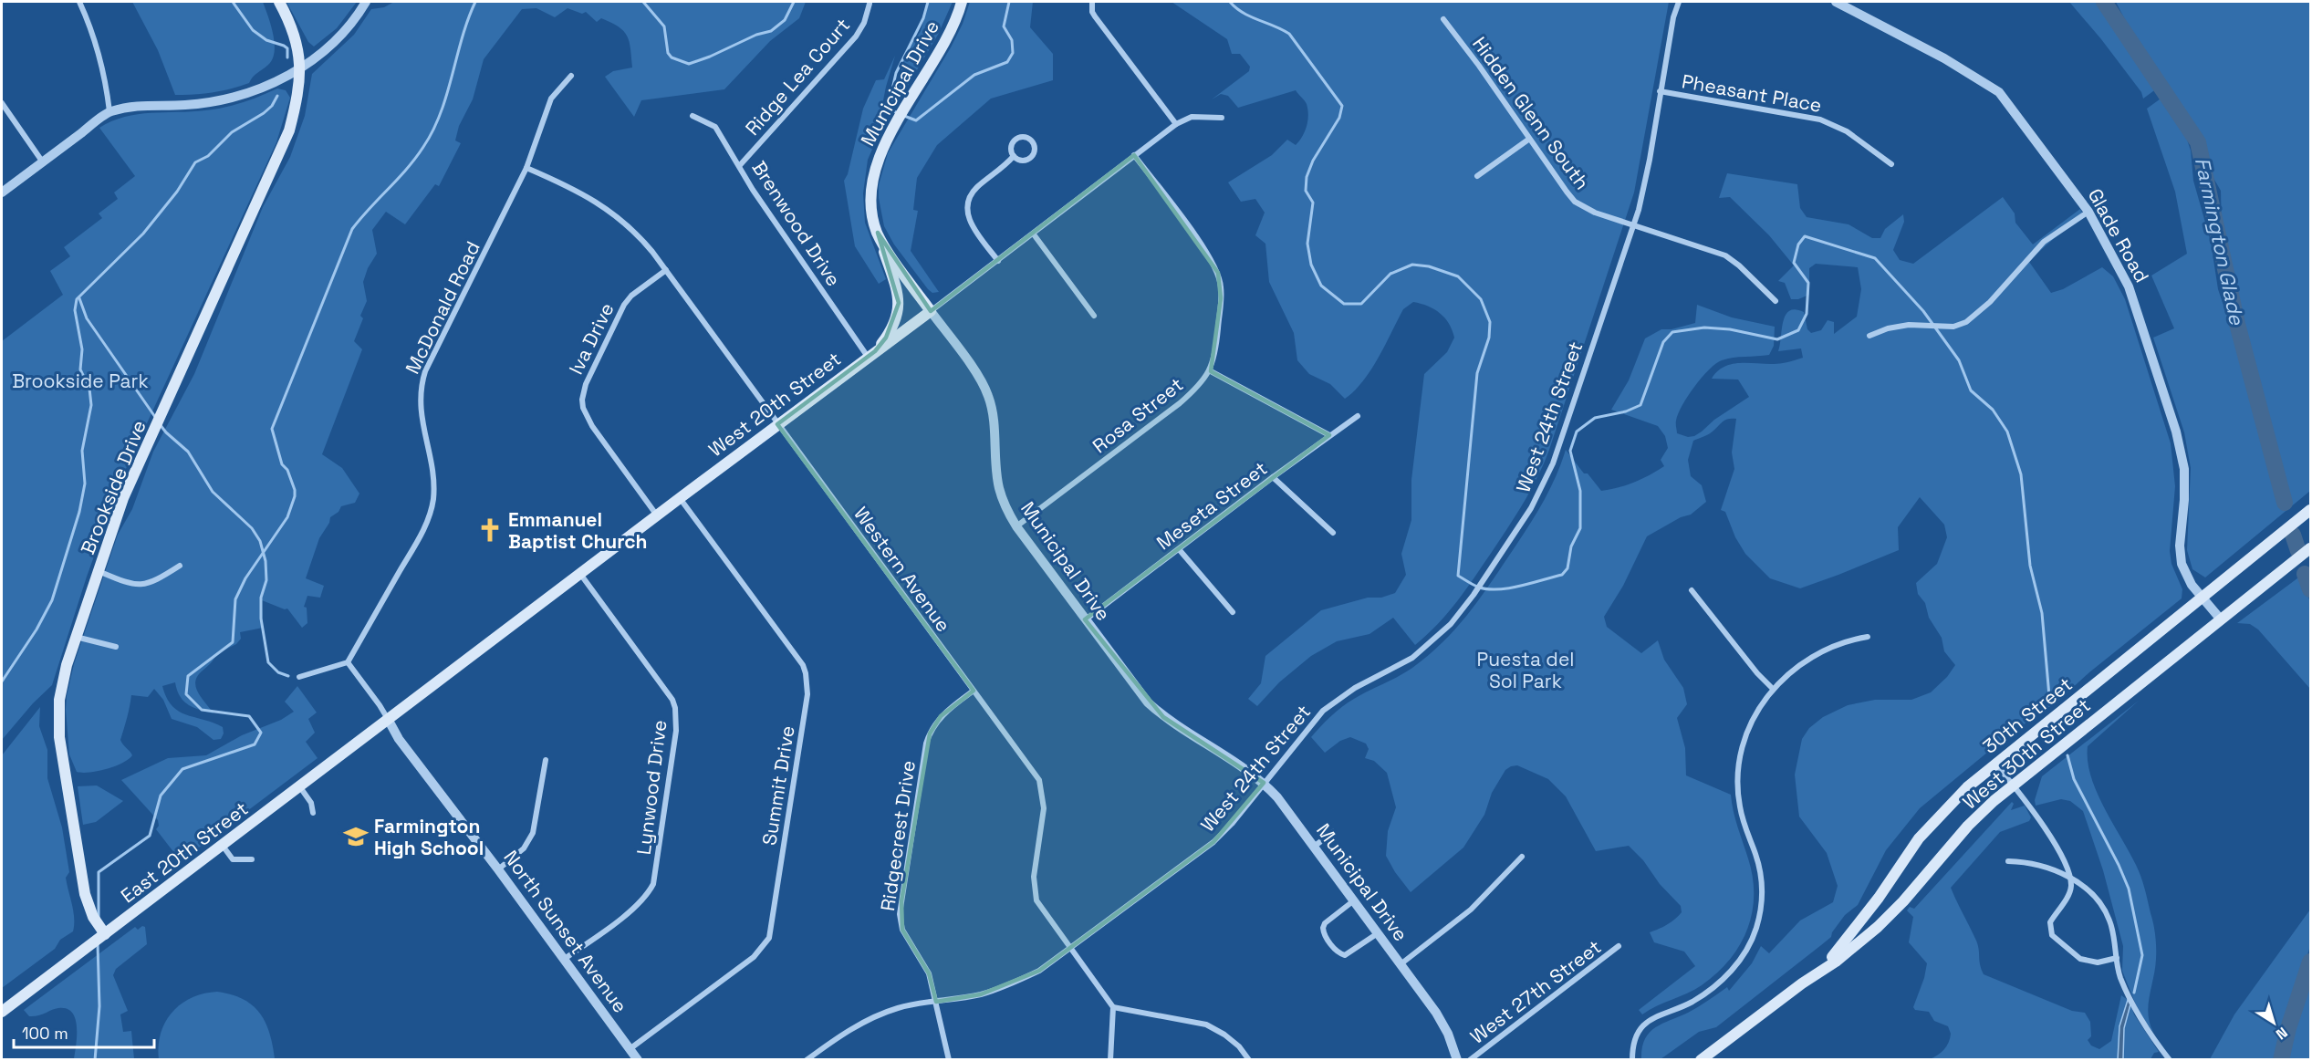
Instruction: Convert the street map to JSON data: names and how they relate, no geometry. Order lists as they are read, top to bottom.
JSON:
{
  "streets": {
    "main road": [
      "Municipal Drive",
      "West 20th Street",
      "Brookside Drive",
      "30th Street",
      "West 30th Street",
      "East 20th Street"
    ],
    "street": [
      "Ridge Lea Court",
      "Pheasant Place",
      "Hidden Glenn South",
      "Brenwood Drive",
      "Glade Road",
      "McDonald Road",
      "Iva Drive",
      "Rosa Street",
      "West 24th Street",
      "Meseta Street",
      "Western Avenue",
      "Summit Drive",
      "Lynwood Drive",
      "Ridgecrest Drive",
      "North Sunset Avenue",
      "West 27th Street"
    ]
  },
  "crossings": [
    ["Ridge Lea Court", "Brenwood Drive"],
    ["Municipal Drive", "West 20th Street"],
    ["Municipal Drive", "Rosa Street"],
    ["Municipal Drive", "West 24th Street"],
    ["Municipal Drive", "Meseta Street"],
    ["Pheasant Place", "West 24th Street"],
    ["Hidden Glenn South", "West 24th Street"],
    ["Brenwood Drive", "West 20th Street"],
    ["Glade Road", "30th Street"],
    ["Glade Road", "West 30th Street"],
    ["McDonald Road", "Western Avenue"],
    ["Iva Drive", "West 20th Street"],
    ["Iva Drive", "Western Avenue"],
    ["West 20th Street", "Rosa Street"],
    ["West 20th Street", "Western Avenue"],
    ["West 20th Street", "Summit Drive"],
    ["West 20th Street", "Lynwood Drive"],
    ["West 20th Street", "East 20th Street"],
    ["West 20th Street", "North Sunset Avenue"],
    ["West 24th Street", "Western Avenue"],
    ["West 24th Street", "Ridgecrest Drive"],
    ["Brookside Drive", "East 20th Street"],
    ["Western Avenue", "Ridgecrest Drive"],
    ["30th Street", "West 30th Street"],
    ["Summit Drive", "North Sunset Avenue"],
    ["Lynwood Drive", "North Sunset Avenue"],
    ["East 20th Street", "North Sunset Avenue"]
  ],
  "water": ["Farmington Glade"],
  "parks": ["Brookside Park", "Puesta del Sol Park"],
  "places": {
    "church": ["Emmanuel Baptist Church"],
    "school or university": ["Farmington High School"]
  },
  "scale_bar": "100 m",
  "north": "bottom right"
}
